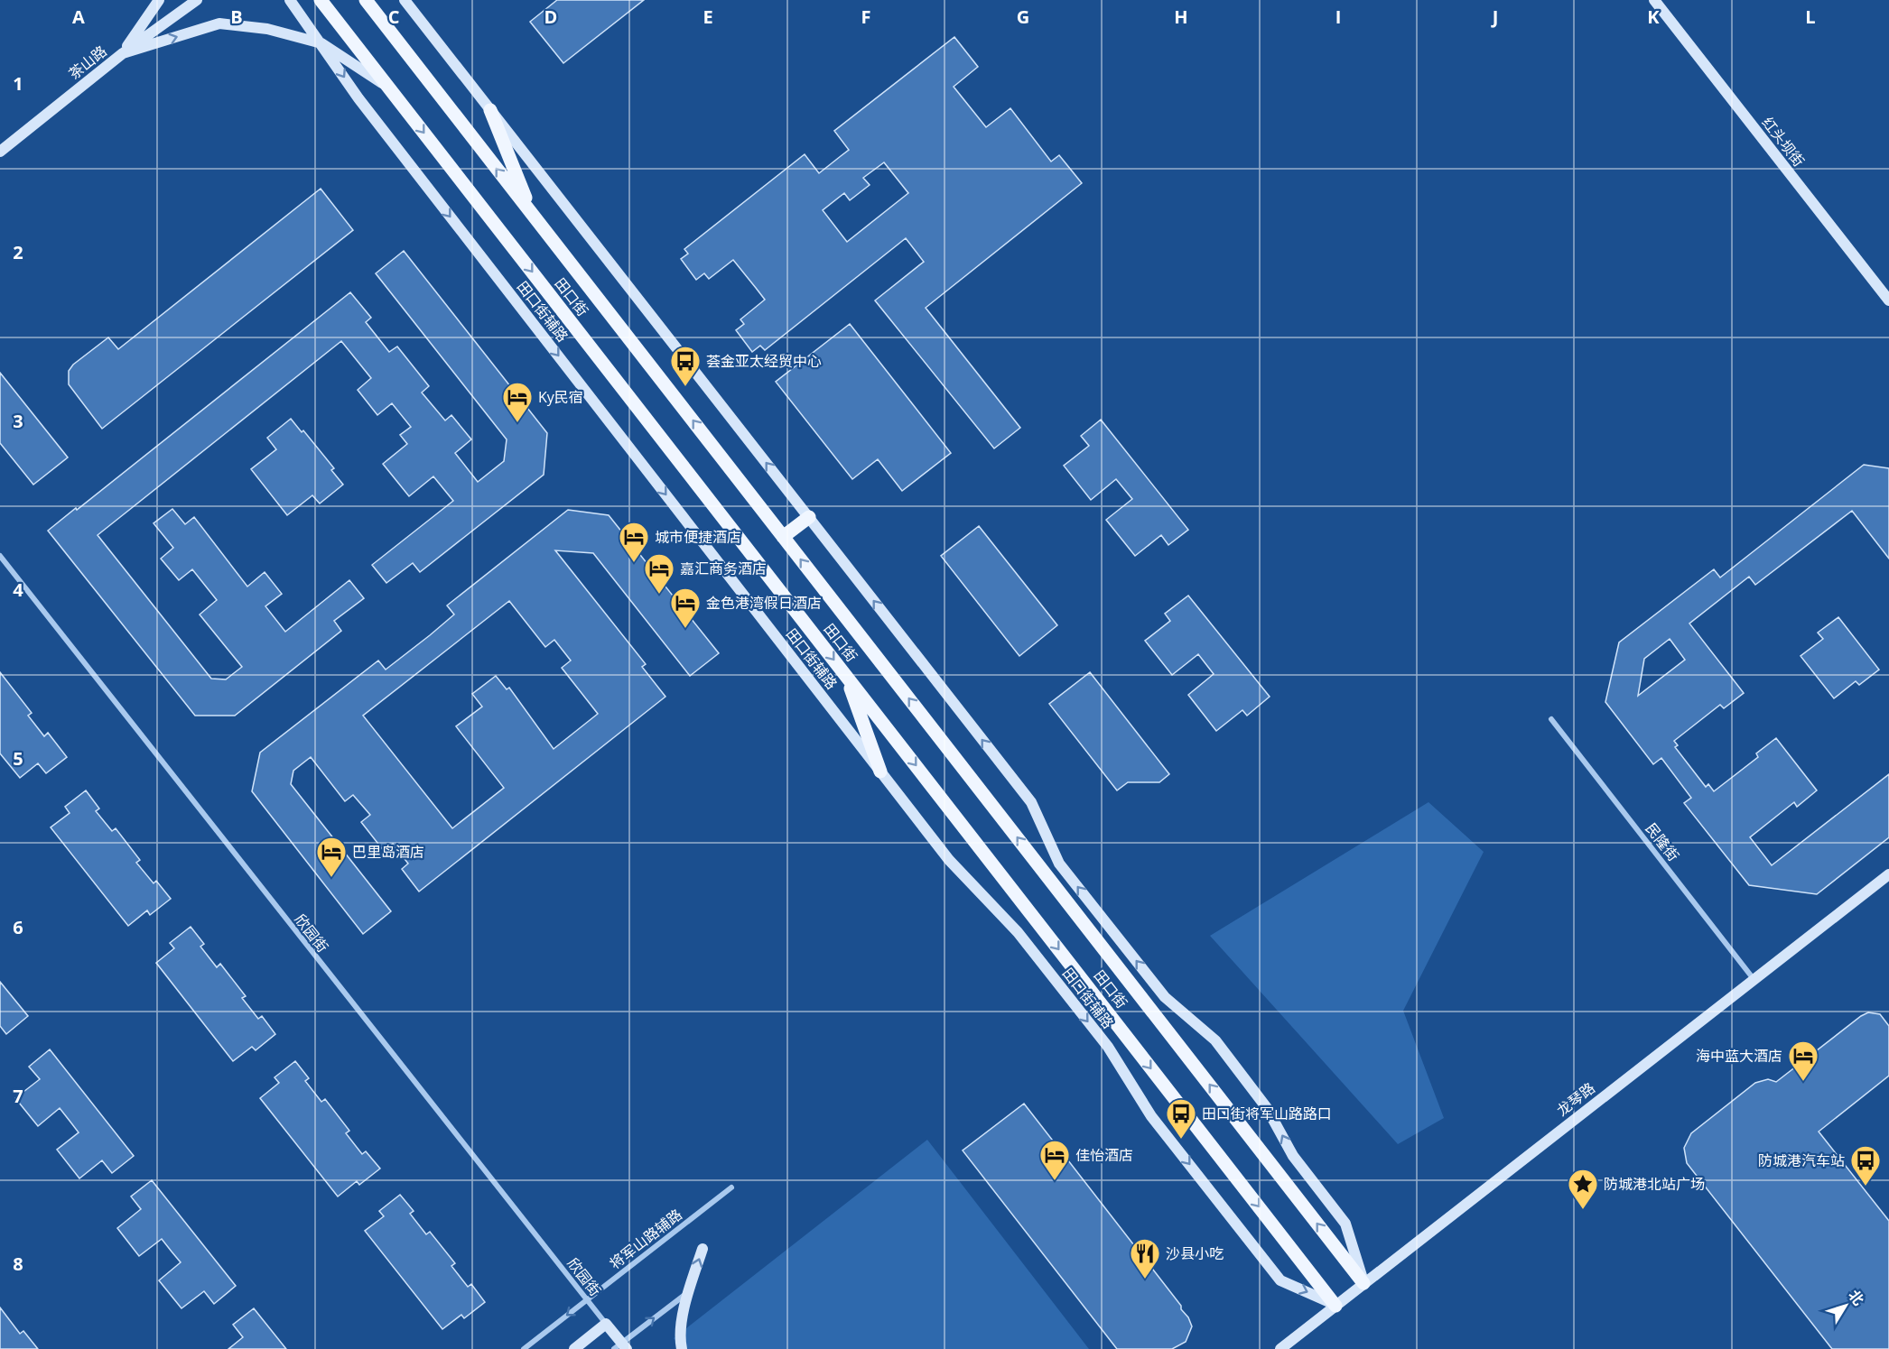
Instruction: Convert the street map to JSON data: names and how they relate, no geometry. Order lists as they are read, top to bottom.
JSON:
{
  "streets": {
    "main road": ["田口街"],
    "street": [
      "茶山路",
      "红头坝街",
      "田口街辅路",
      "民隆街",
      "欣园街",
      "龙琴路",
      "将军山路辅路"
    ]
  },
  "crossings": [
    ["田口街", "田口街辅路"],
    ["田口街", "龙琴路"],
    ["田口街辅路", "龙琴路"],
    ["民隆街", "龙琴路"],
    ["欣园街", "将军山路辅路"]
  ],
  "places": {
    "bus stop": ["荟金亚太经贸中心", "田口街将军山路路口", "防城港汽车站"],
    "hotel": [
      "Ky民宿",
      "城市便捷酒店",
      "嘉汇商务酒店",
      "金色港湾假日酒店",
      "巴里岛酒店",
      "海中蓝大酒店",
      "佳怡酒店"
    ],
    "place": ["防城港北站广场"],
    "restaurant": ["沙县小吃"]
  },
  "north": "top right",
  "grid": {
    "columns": [
      "A",
      "B",
      "C",
      "D",
      "E",
      "F",
      "G",
      "H",
      "I",
      "J",
      "K",
      "L"
    ],
    "rows": [
      "1",
      "2",
      "3",
      "4",
      "5",
      "6",
      "7",
      "8"
    ]
  }
}
